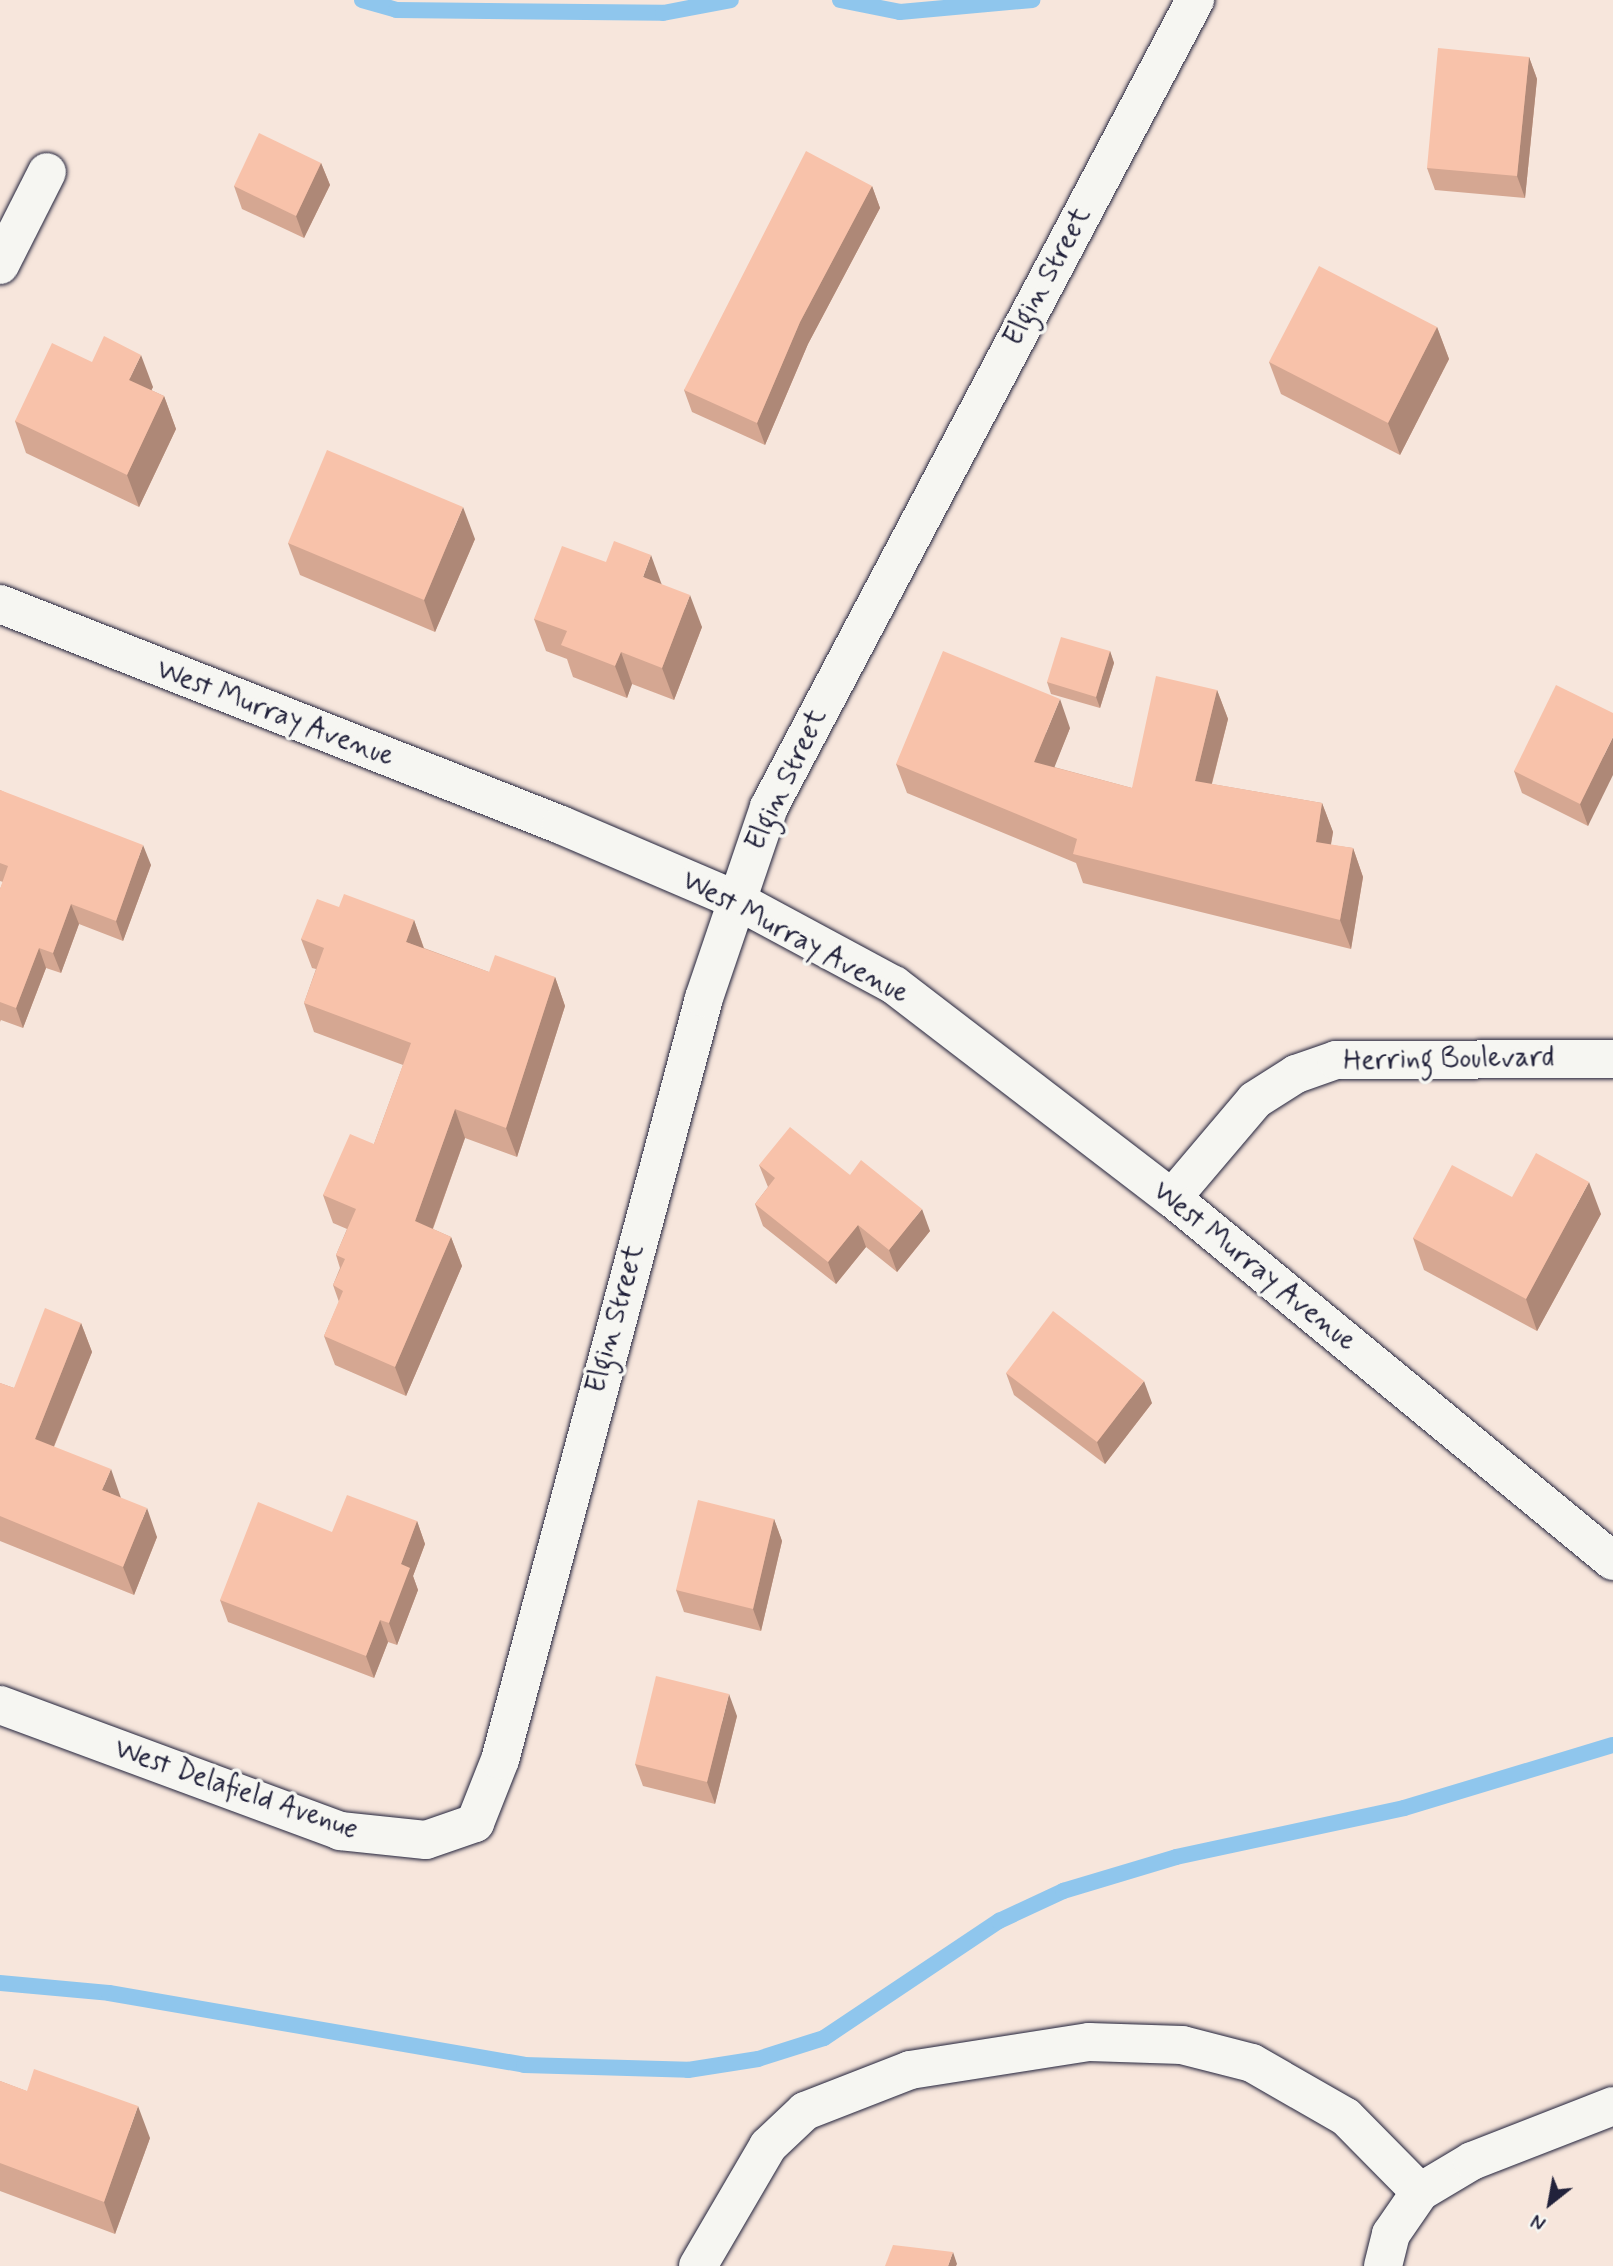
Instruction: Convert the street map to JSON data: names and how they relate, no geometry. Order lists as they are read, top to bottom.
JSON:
{
  "streets": {
    "street": [
      "Elgin Street",
      "West Murray Avenue",
      "Herring Boulevard",
      "West Delafield Avenue"
    ]
  },
  "crossings": [
    ["Elgin Street", "West Murray Avenue"],
    ["Elgin Street", "West Delafield Avenue"],
    ["West Murray Avenue", "Herring Boulevard"]
  ],
  "north": "bottom left"
}
